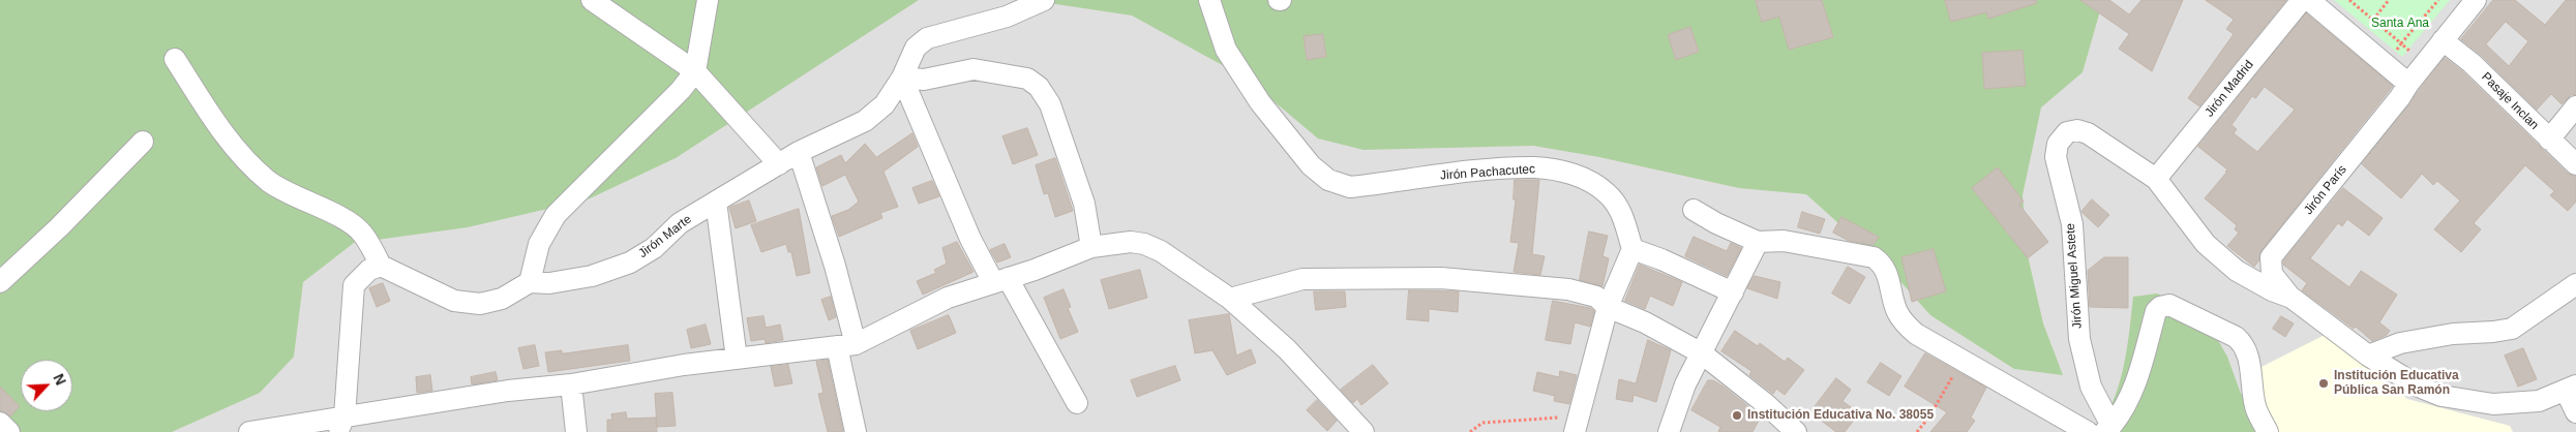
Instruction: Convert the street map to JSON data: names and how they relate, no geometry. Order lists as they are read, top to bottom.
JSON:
{
  "streets": {
    "street": [
      "Jirón Madrid",
      "Pasaje Inclan",
      "Jirón Pachacutec",
      "Jirón París",
      "Jirón Marte",
      "Jirón Miguel Astete"
    ]
  },
  "crossings": [
    ["Jirón Madrid", "Jirón Miguel Astete"],
    ["Pasaje Inclan", "Jirón París"],
    ["Jirón París", "Jirón Miguel Astete"]
  ],
  "parks": ["Santa Ana"],
  "places": ["Institución Educativa Pública San Ramón", "Institución Educativa No. 38055"],
  "north": "top right"
}
